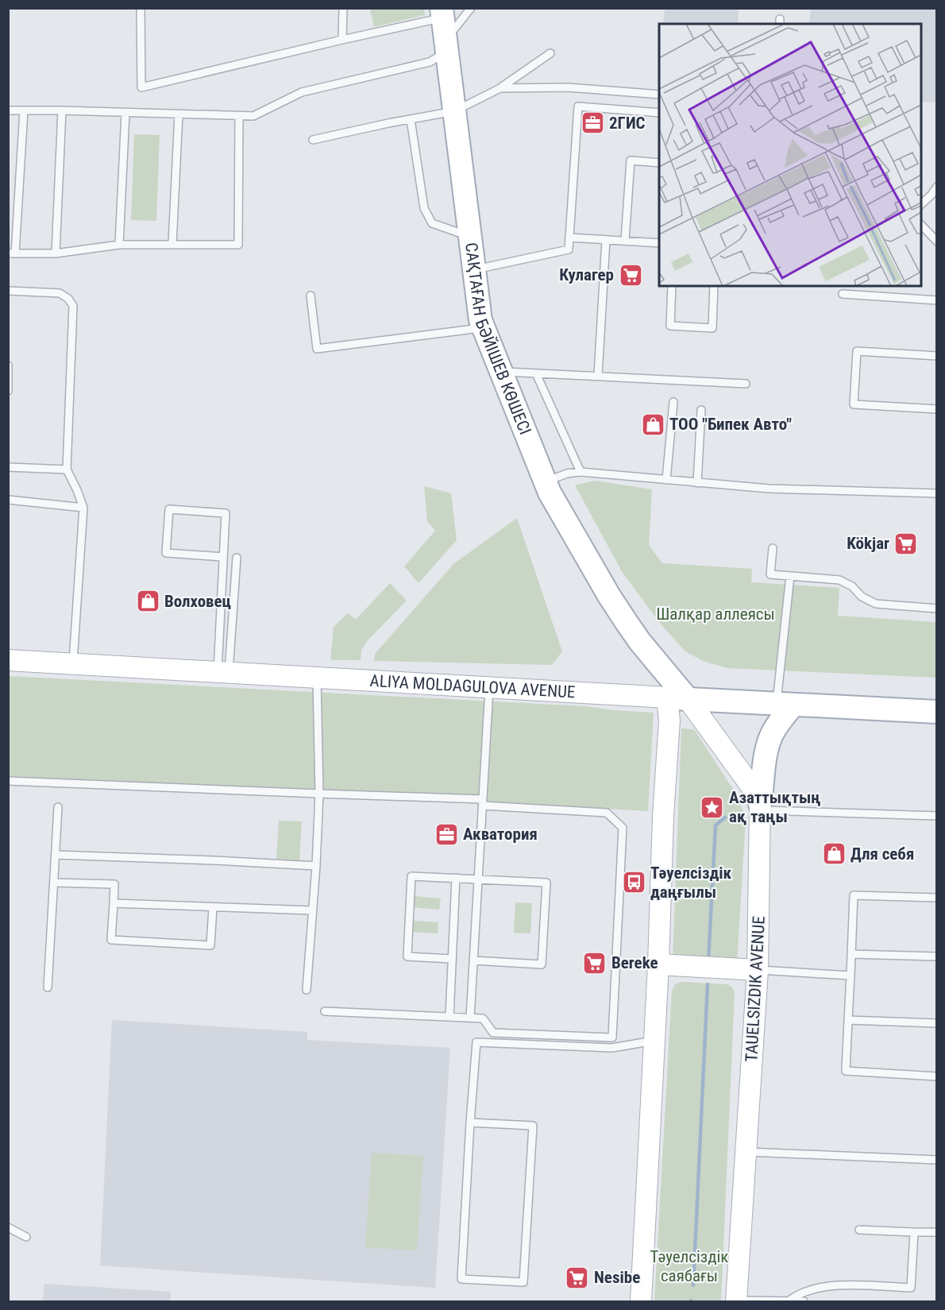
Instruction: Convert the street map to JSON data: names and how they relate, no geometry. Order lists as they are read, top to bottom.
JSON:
{
  "streets": {
    "main road": ["САҚТАҒАН БӘЙІШЕВ КӨШЕСІ", "ALIYA MOLDAGULOVA AVENUE"],
    "street": ["TAUELSIZDIK AVENUE"]
  },
  "crossings": [
    ["САҚТАҒАН БӘЙІШЕВ КӨШЕСІ", "ALIYA MOLDAGULOVA AVENUE"],
    ["САҚТАҒАН БӘЙІШЕВ КӨШЕСІ", "TAUELSIZDIK AVENUE"],
    ["ALIYA MOLDAGULOVA AVENUE", "TAUELSIZDIK AVENUE"]
  ],
  "parks": ["Шалқар аллеясы", "Тәуелсіздік саябағы"],
  "places": {
    "office": ["2ГИС", "Акватория"],
    "supermarket": [
      "Кулагер",
      "Kökjar",
      "Bereke",
      "Nesibe"
    ],
    "shop": ["ТОО \"Бипек Авто\"", "Волховец", "Для себя"],
    "place": ["Азаттықтың ақ таңы"],
    "bus stop": ["Тәуелсіздік даңғылы"]
  }
}
